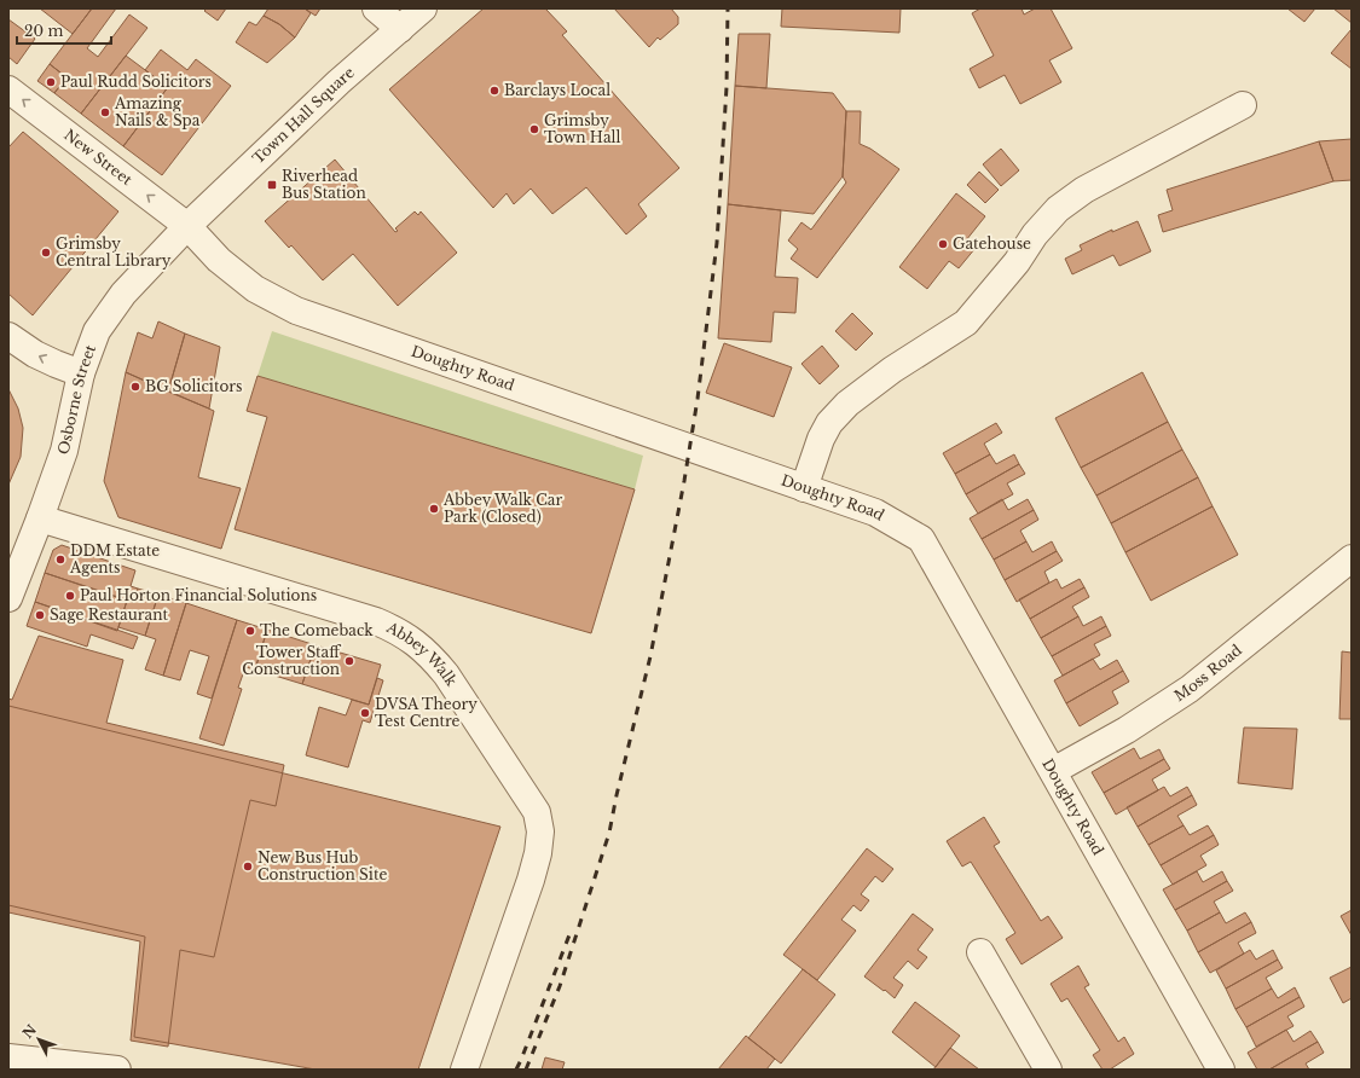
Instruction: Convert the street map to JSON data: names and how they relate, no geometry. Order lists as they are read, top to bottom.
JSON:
{
  "streets": {
    "street": [
      "Town Hall Square",
      "New Street",
      "Doughty Road",
      "Osborne Street",
      "Abbey Walk",
      "Moss Road"
    ]
  },
  "crossings": [
    ["Town Hall Square", "New Street"],
    ["Town Hall Square", "Doughty Road"],
    ["Town Hall Square", "Osborne Street"],
    ["New Street", "Doughty Road"],
    ["New Street", "Osborne Street"],
    ["Doughty Road", "Osborne Street"],
    ["Doughty Road", "Moss Road"],
    ["Osborne Street", "Abbey Walk"]
  ],
  "places": {
    "other": [
      "Paul Rudd Solicitors",
      "Barclays Local",
      "Amazing Nails & Spa",
      "Grimsby Town Hall",
      "Gatehouse",
      "Grimsby Central Library",
      "BG Solicitors",
      "Abbey Walk Car Park (Closed)",
      "DDM Estate Agents",
      "Paul Horton Financial Solutions",
      "Sage Restaurant",
      "The Comeback",
      "Tower Staff Construction",
      "DVSA Theory Test Centre",
      "New Bus Hub Construction Site"
    ],
    "transit": ["Riverhead Bus Station"]
  },
  "scale_bar": "20 m",
  "north": "top left"
}
